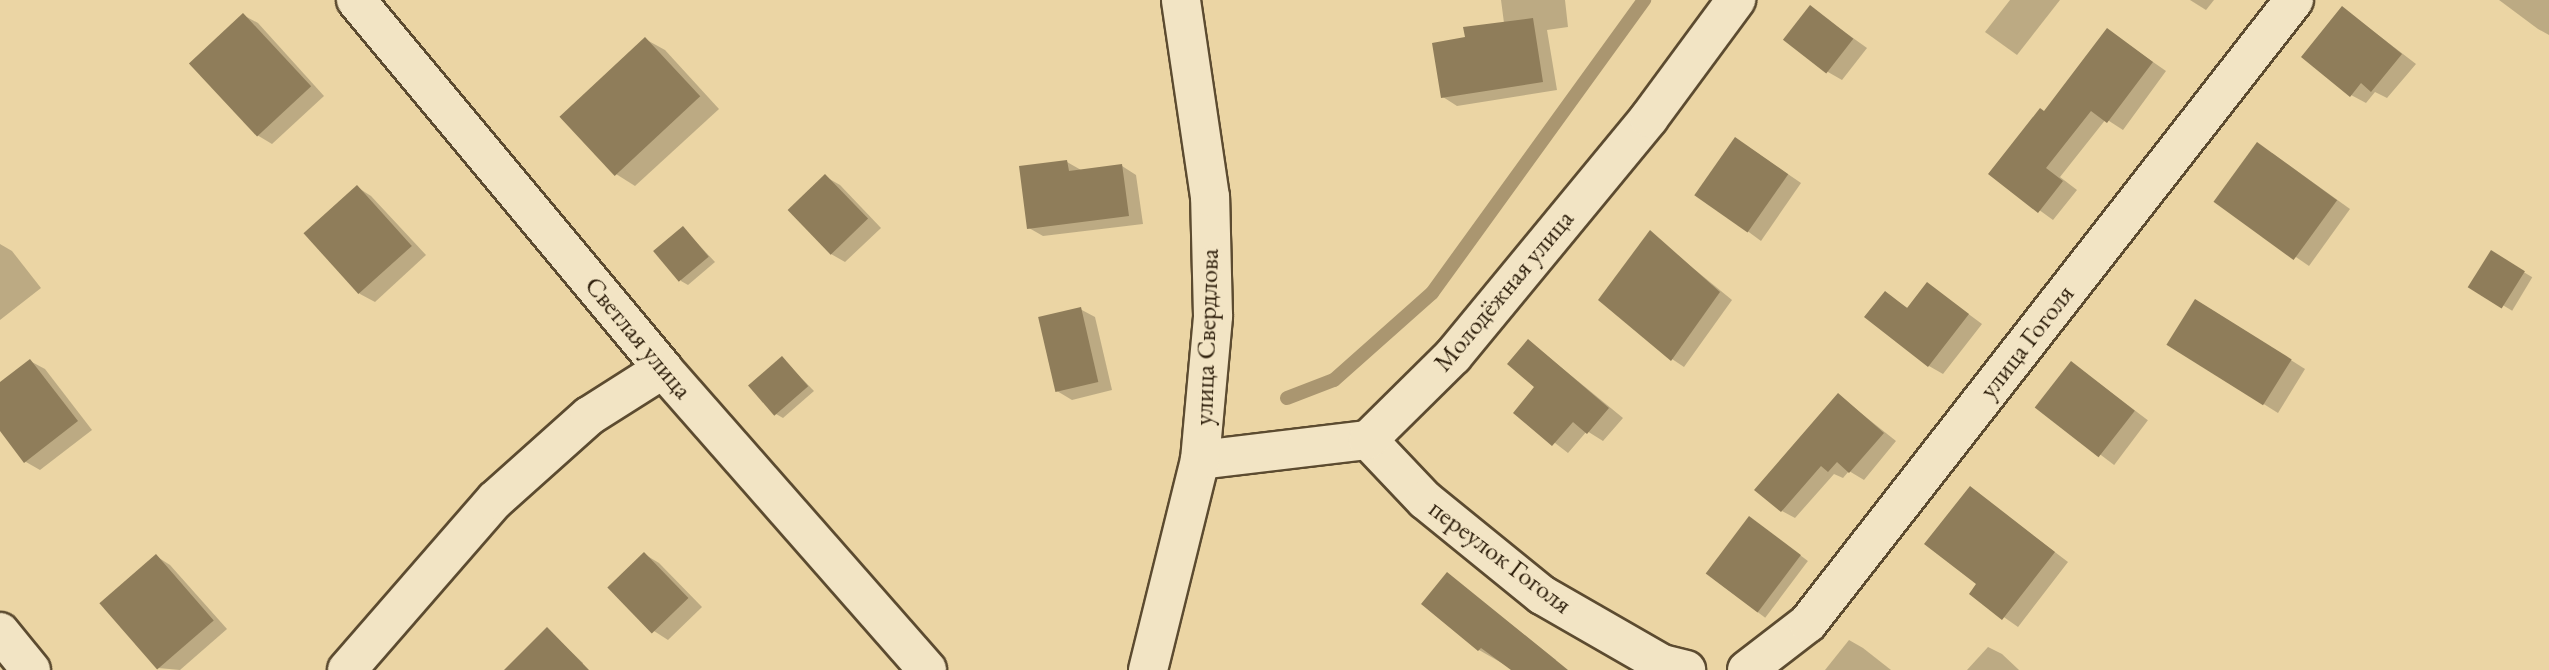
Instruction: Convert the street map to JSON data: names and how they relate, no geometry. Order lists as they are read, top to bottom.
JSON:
{
  "streets": {
    "street": [
      "Молодёжная улица",
      "улица Свердлова",
      "Светлая улица",
      "улица Гоголя",
      "переулок Гоголя"
    ]
  },
  "crossings": [
    ["Молодёжная улица", "переулок Гоголя"]
  ]
}
